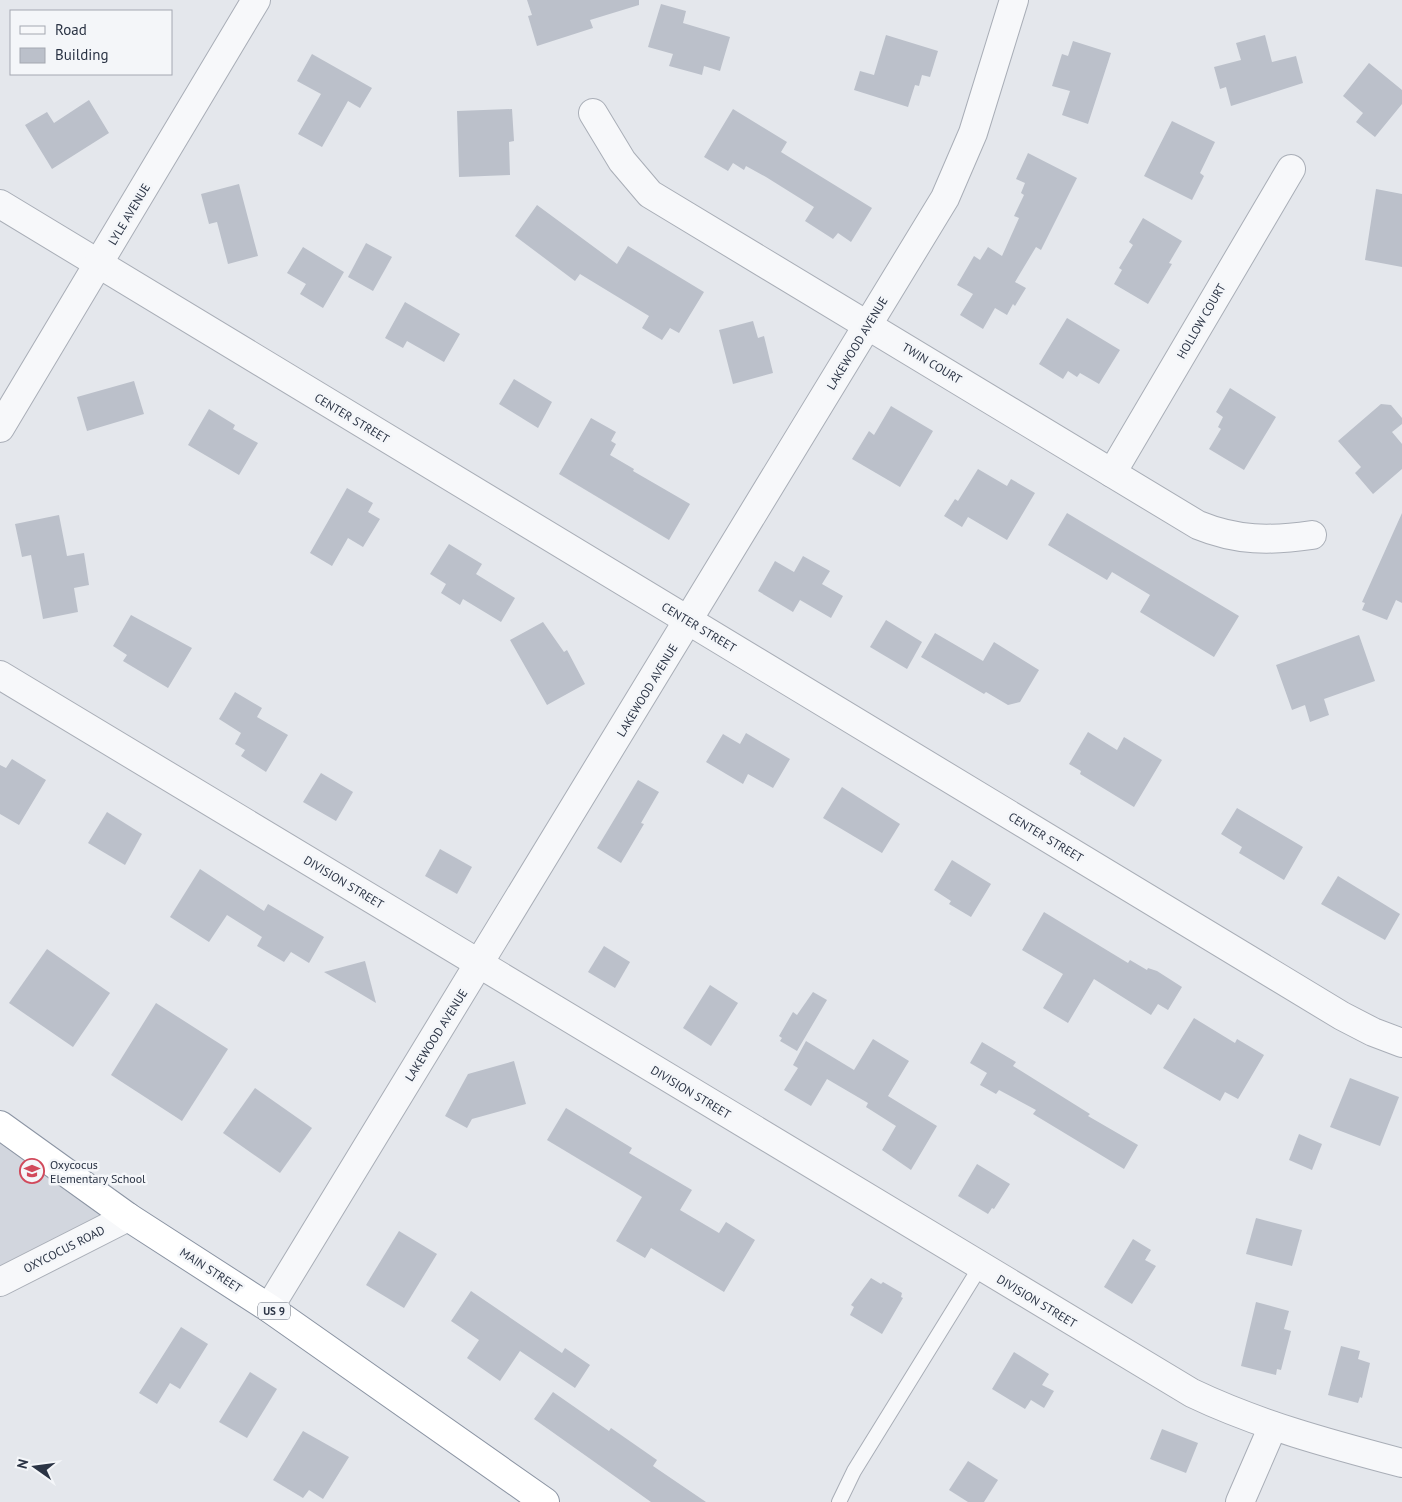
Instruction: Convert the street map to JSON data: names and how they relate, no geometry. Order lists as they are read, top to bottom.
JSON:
{
  "streets": {
    "highway": ["MAIN STREET", "US 9"],
    "street": [
      "LYLE AVENUE",
      "HOLLOW COURT",
      "LAKEWOOD AVENUE",
      "TWIN COURT",
      "CENTER STREET",
      "DIVISION STREET",
      "OXYCOCUS ROAD"
    ]
  },
  "crossings": [
    ["LYLE AVENUE", "CENTER STREET"],
    ["HOLLOW COURT", "TWIN COURT"],
    ["LAKEWOOD AVENUE", "TWIN COURT"],
    ["LAKEWOOD AVENUE", "CENTER STREET"],
    ["LAKEWOOD AVENUE", "DIVISION STREET"],
    ["LAKEWOOD AVENUE", "MAIN STREET"],
    ["OXYCOCUS ROAD", "MAIN STREET"]
  ],
  "places": {
    "school or university": ["Oxycocus Elementary School"]
  },
  "legend": ["Road", "Building"],
  "north": "left"
}
